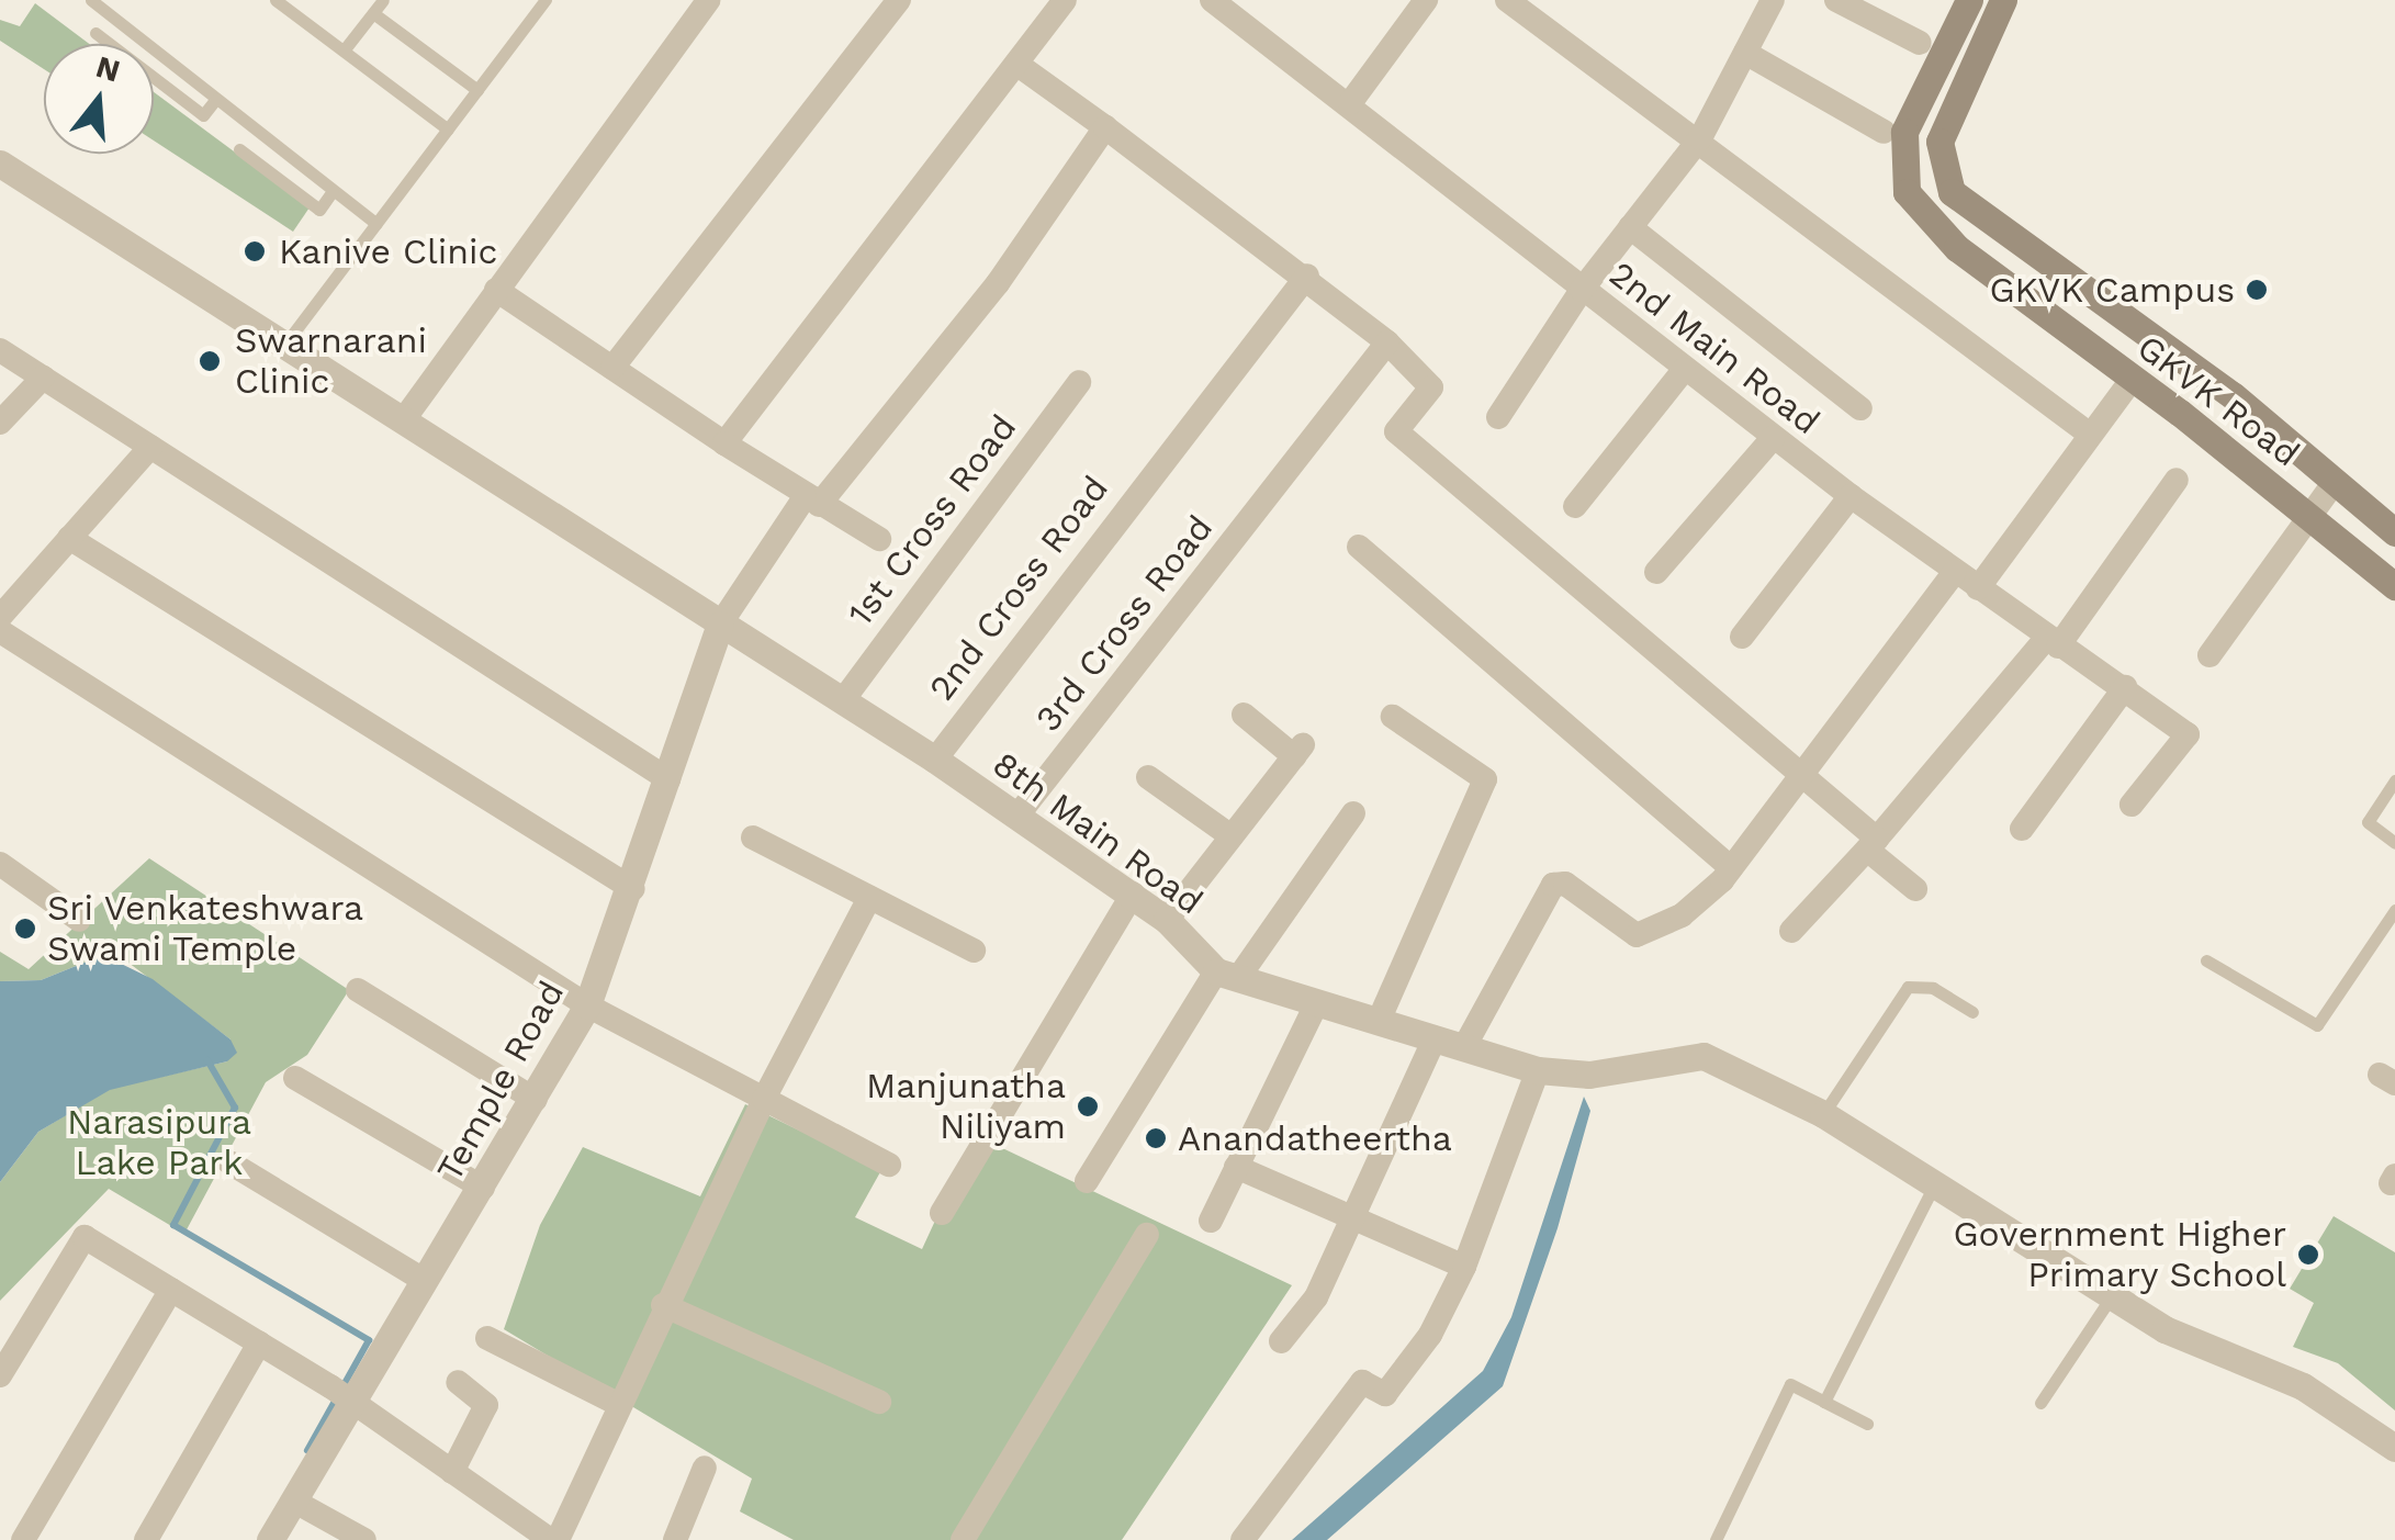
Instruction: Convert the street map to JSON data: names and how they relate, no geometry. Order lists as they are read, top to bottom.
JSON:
{
  "streets": {
    "main road": ["GKVK Road"],
    "street": [
      "2nd Main Road",
      "1st Cross Road",
      "2nd Cross Road",
      "3rd Cross Road",
      "8th Main Road",
      "Temple Road"
    ]
  },
  "crossings": [
    ["1st Cross Road", "8th Main Road"],
    ["2nd Cross Road", "8th Main Road"],
    ["3rd Cross Road", "8th Main Road"],
    ["8th Main Road", "Temple Road"]
  ],
  "parks": ["Narasipura Lake Park"],
  "places": [
    "Kanive Clinic",
    "GKVK Campus",
    "Swarnarani Clinic",
    "Sri Venkateshwara Swami Temple",
    "Manjunatha Niliyam",
    "Anandatheertha",
    "Government Higher Primary School"
  ],
  "north": "top"
}
